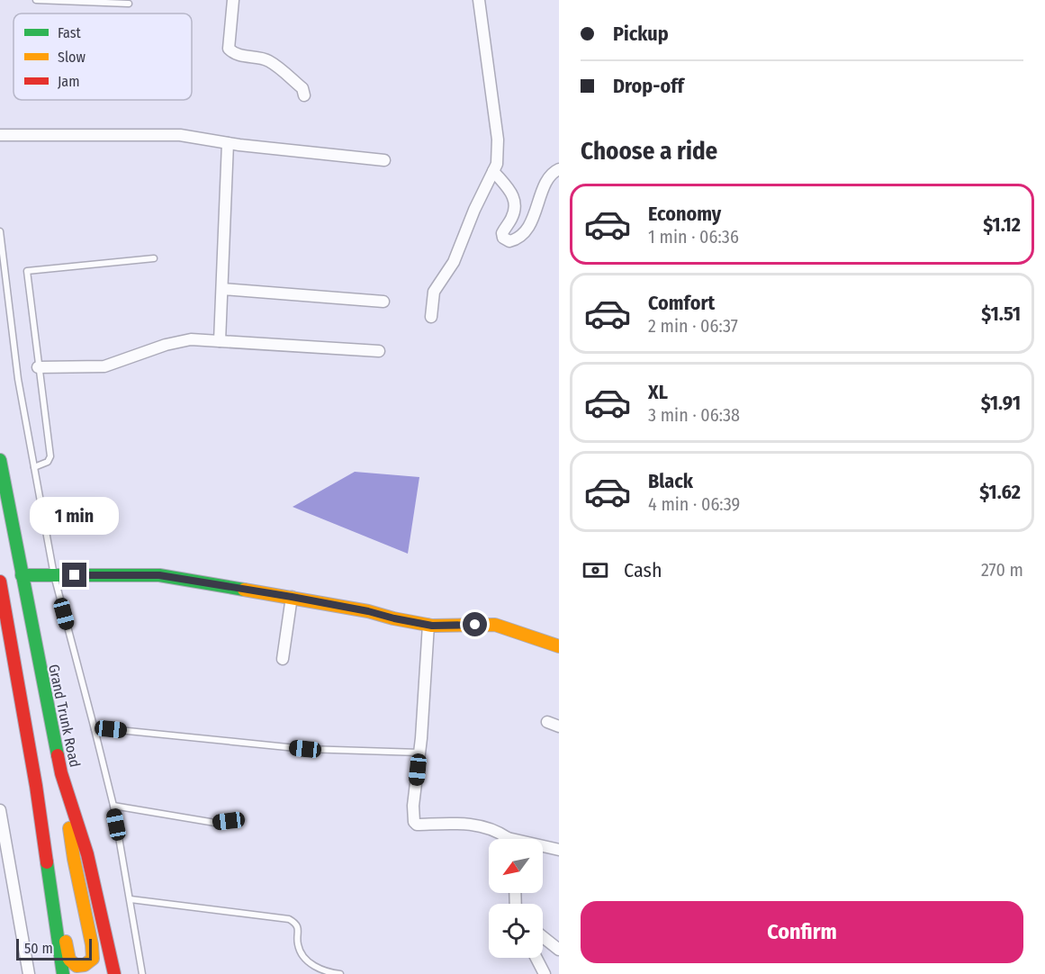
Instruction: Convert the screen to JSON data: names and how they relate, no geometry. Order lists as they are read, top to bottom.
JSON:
{
  "streets": {
    "main road": ["Grand Trunk Road"]
  },
  "legend": ["Fast", "Slow", "Jam"],
  "scale_bar": "50 m",
  "north": "bottom left",
  "page": {
    "banner": ["Pickup", "Drop-off"],
    "heading": "Choose a ride",
    "list": [
      {
        "name": "Economy",
        "note": "1 min · 06:36",
        "value": "$1.12"
      },
      {
        "name": "Comfort",
        "note": "2 min · 06:37",
        "value": "$1.51"
      },
      {
        "name": "XL",
        "note": "3 min · 06:38",
        "value": "$1.91"
      },
      {
        "name": "Black",
        "note": "4 min · 06:39",
        "value": "$1.62"
      }
    ],
    "bubble": "1 min",
    "pay": ["Cash", "270 m"],
    "buttons": "Confirm",
    "scale": "50 m"
  }
}
